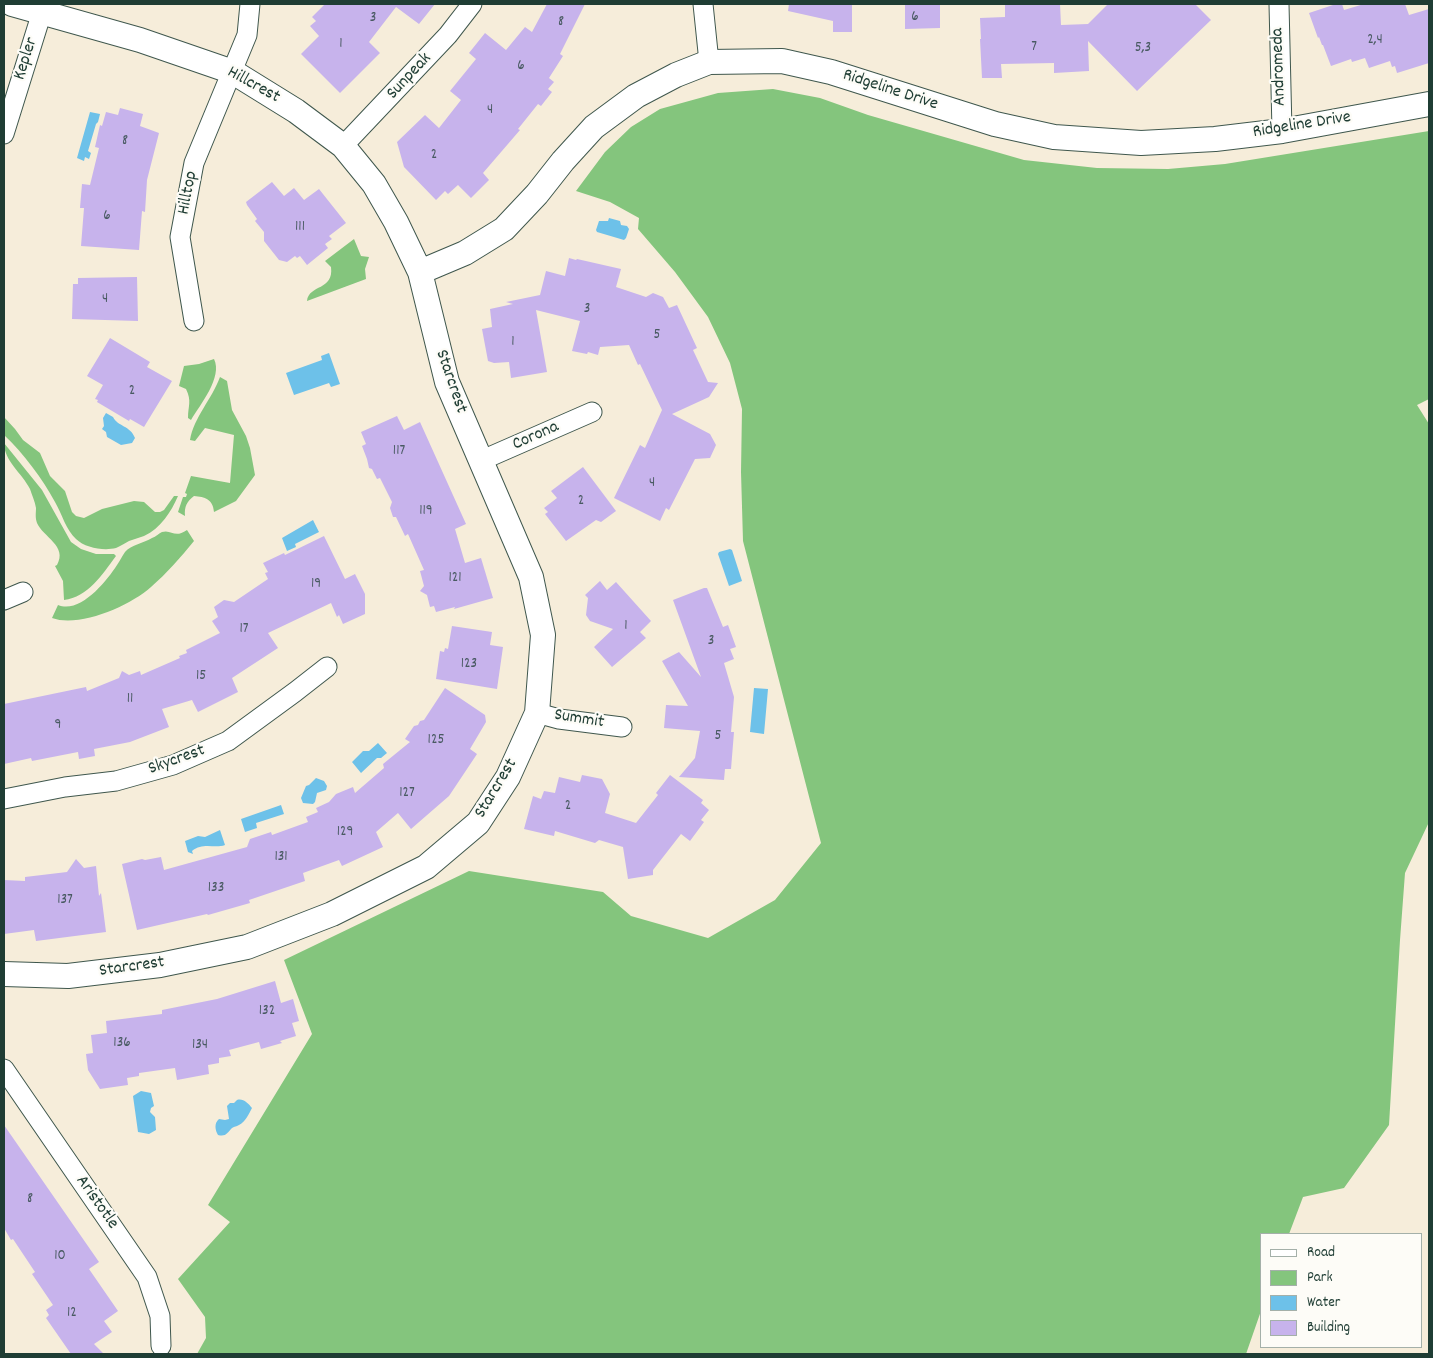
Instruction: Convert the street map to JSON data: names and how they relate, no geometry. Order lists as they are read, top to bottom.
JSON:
{
  "streets": {
    "street": [
      "Kepler",
      "Andromeda",
      "Sunpeak",
      "Hillcrest",
      "Ridgeline Drive",
      "Hilltop",
      "Starcrest",
      "Corona",
      "Summit",
      "Skycrest",
      "Aristotle"
    ]
  },
  "crossings": [
    ["Kepler", "Hillcrest"],
    ["Andromeda", "Ridgeline Drive"],
    ["Sunpeak", "Hillcrest"],
    ["Hillcrest", "Ridgeline Drive"],
    ["Hillcrest", "Hilltop"],
    ["Hillcrest", "Starcrest"],
    ["Ridgeline Drive", "Starcrest"],
    ["Starcrest", "Corona"],
    ["Starcrest", "Summit"]
  ],
  "house_numbers": [
    "6",
    "3",
    "8",
    "2,4",
    "1",
    "7",
    "5,3",
    "6",
    "4",
    "8",
    "2",
    "6",
    "111",
    "4",
    "3",
    "5",
    "1",
    "2",
    "117",
    "4",
    "2",
    "119",
    "121",
    "19",
    "1",
    "17",
    "3",
    "123",
    "15",
    "11",
    "9",
    "5",
    "125",
    "127",
    "2",
    "129",
    "131",
    "133",
    "137",
    "132",
    "136",
    "134",
    "8",
    "10",
    "12"
  ],
  "legend": [
    "Road",
    "Park",
    "Water",
    "Building"
  ]
}
